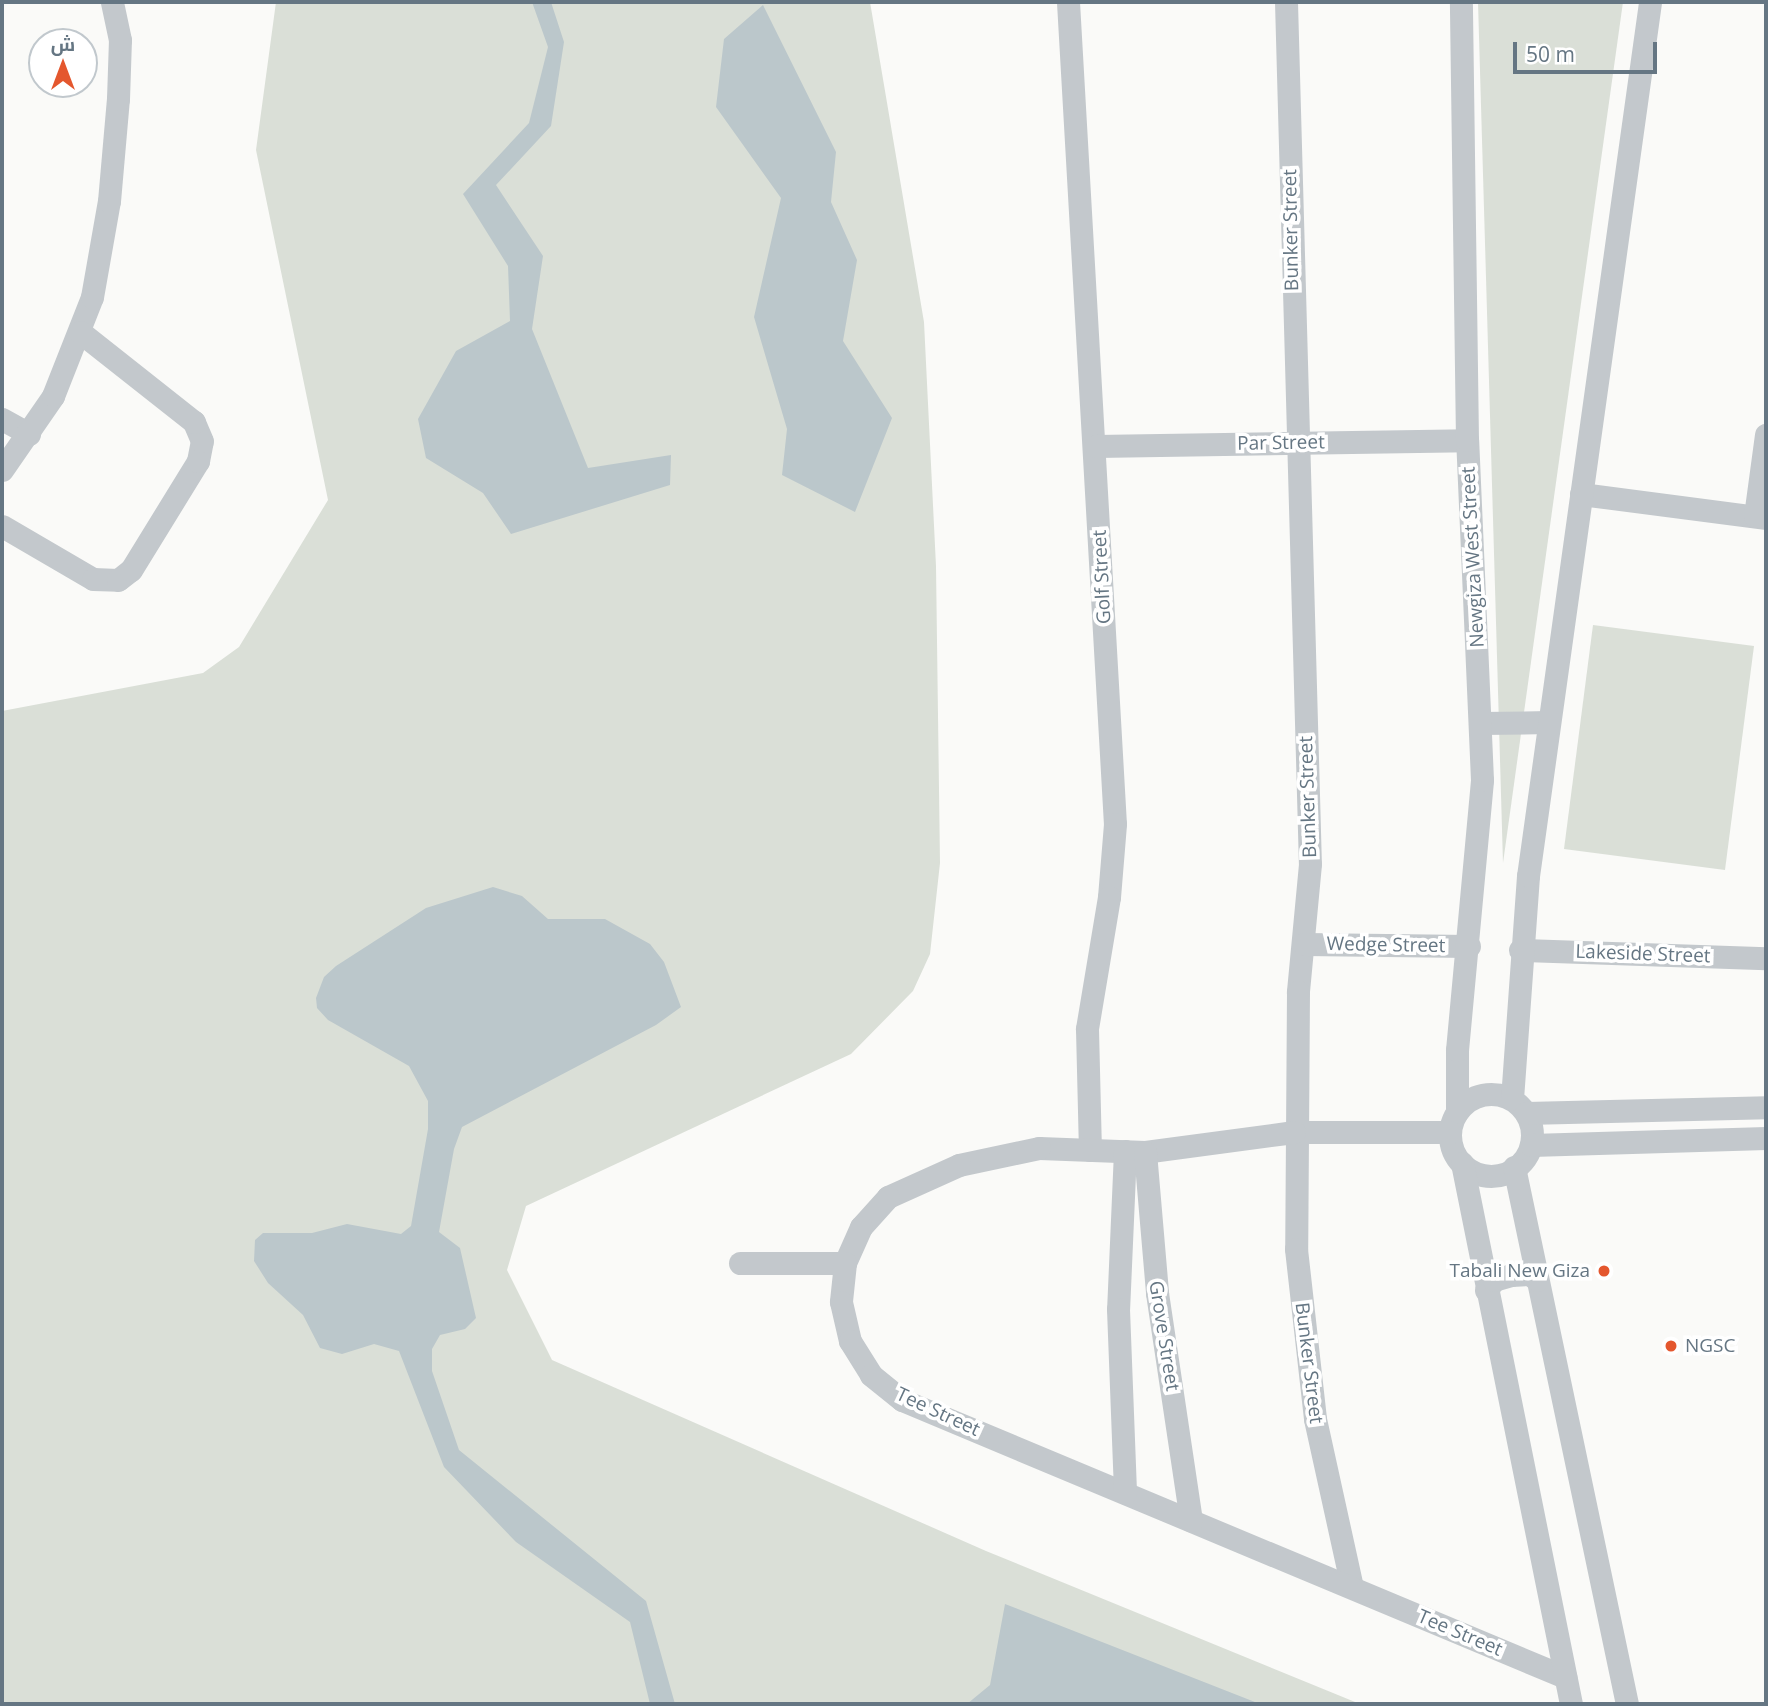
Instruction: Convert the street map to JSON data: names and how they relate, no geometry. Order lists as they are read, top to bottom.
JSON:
{
  "streets": {
    "street": [
      "Bunker Street",
      "Par Street",
      "Newgiza West Street",
      "Golf Street",
      "Wedge Street",
      "Lakeside Street",
      "Grove Street",
      "Tee Street"
    ]
  },
  "crossings": [
    ["Bunker Street", "Par Street"],
    ["Bunker Street", "Wedge Street"],
    ["Bunker Street", "Tee Street"],
    ["Par Street", "Newgiza West Street"],
    ["Par Street", "Golf Street"],
    ["Newgiza West Street", "Wedge Street"],
    ["Newgiza West Street", "Tee Street"],
    ["Golf Street", "Tee Street"],
    ["Grove Street", "Tee Street"]
  ],
  "places": ["Tabali New Giza", "NGSC"],
  "scale_bar": "50 m",
  "north": "top"
}
